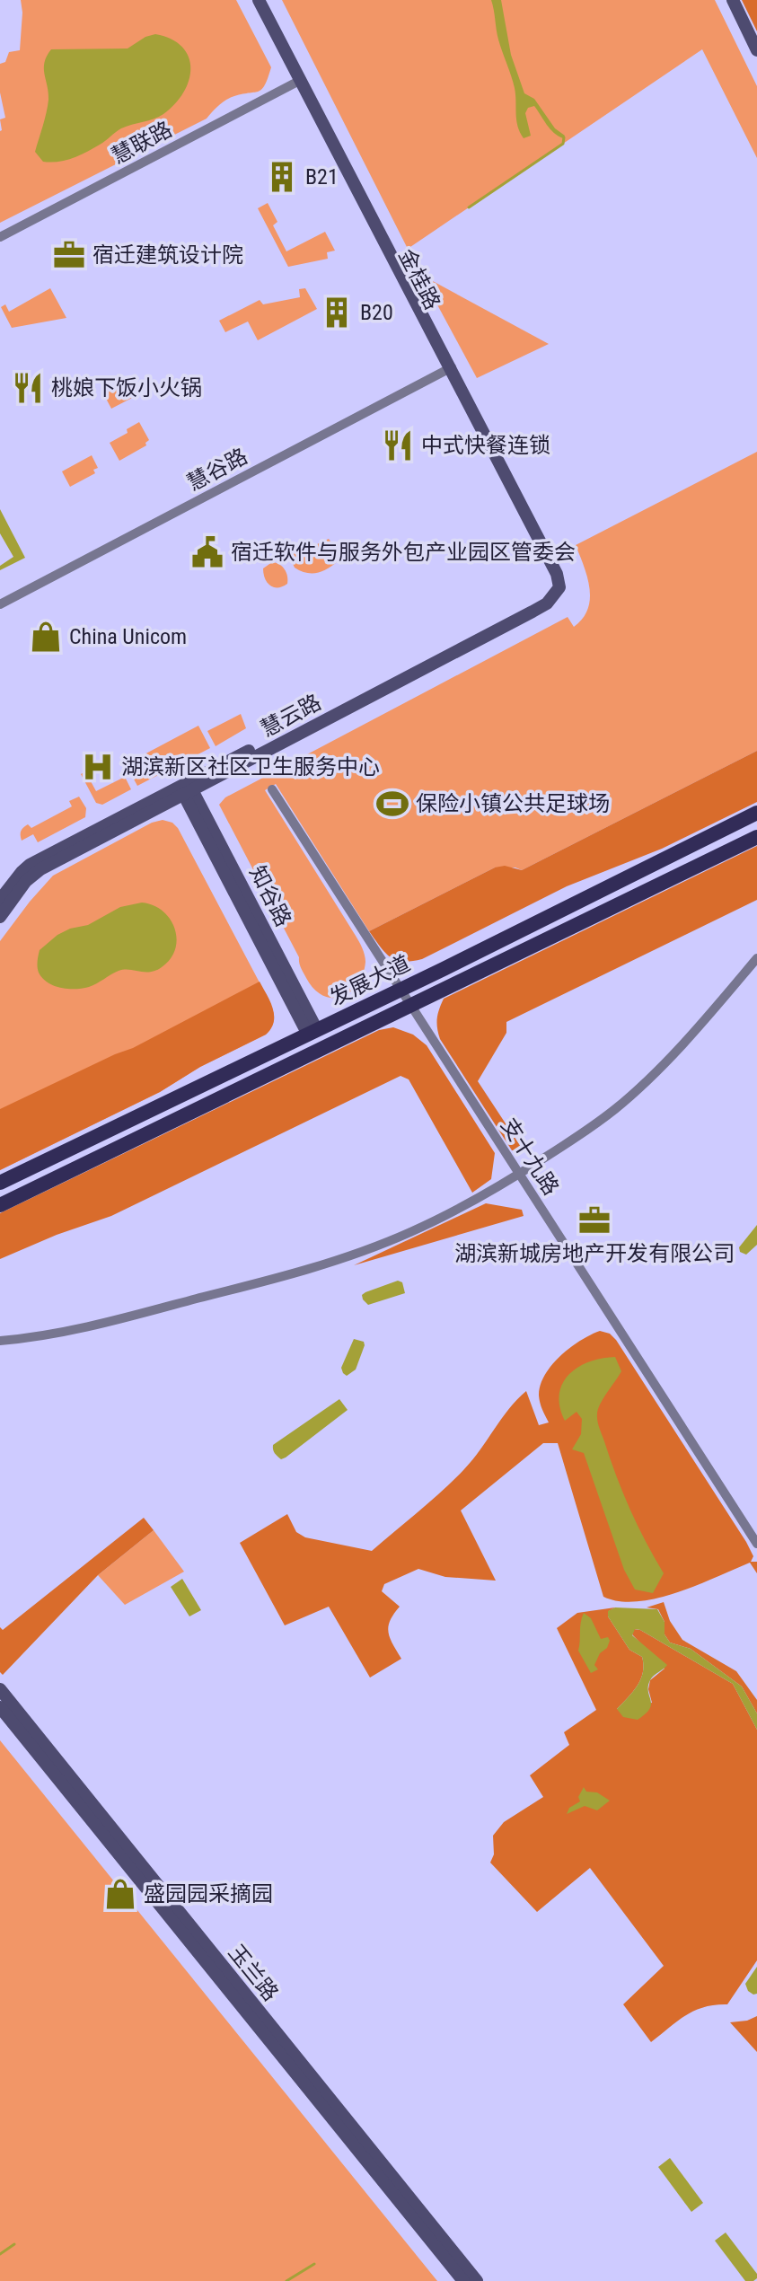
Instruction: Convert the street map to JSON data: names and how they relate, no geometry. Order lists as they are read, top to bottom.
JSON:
{
  "streets": {
    "main road": ["发展大道"],
    "street": [
      "慧联路",
      "金桂路",
      "慧谷路",
      "慧云路",
      "知谷路",
      "支十九路",
      "玉兰路"
    ]
  },
  "crossings": [
    ["慧联路", "金桂路"],
    ["金桂路", "慧谷路"],
    ["金桂路", "慧云路"],
    ["慧云路", "知谷路"],
    ["知谷路", "发展大道"],
    ["发展大道", "支十九路"]
  ],
  "places": {
    "building": ["B21", "B20"],
    "office": ["宿迁建筑设计院", "湖滨新城房地产开发有限公司"],
    "restaurant": ["桃娘下饭小火锅", "中式快餐连锁"],
    "public building": ["宿迁软件与服务外包产业园区管委会"],
    "shop": ["China Unicom", "盛园园采摘园"],
    "hospital": ["湖滨新区社区卫生服务中心"],
    "sports": ["保险小镇公共足球场"]
  }
}
